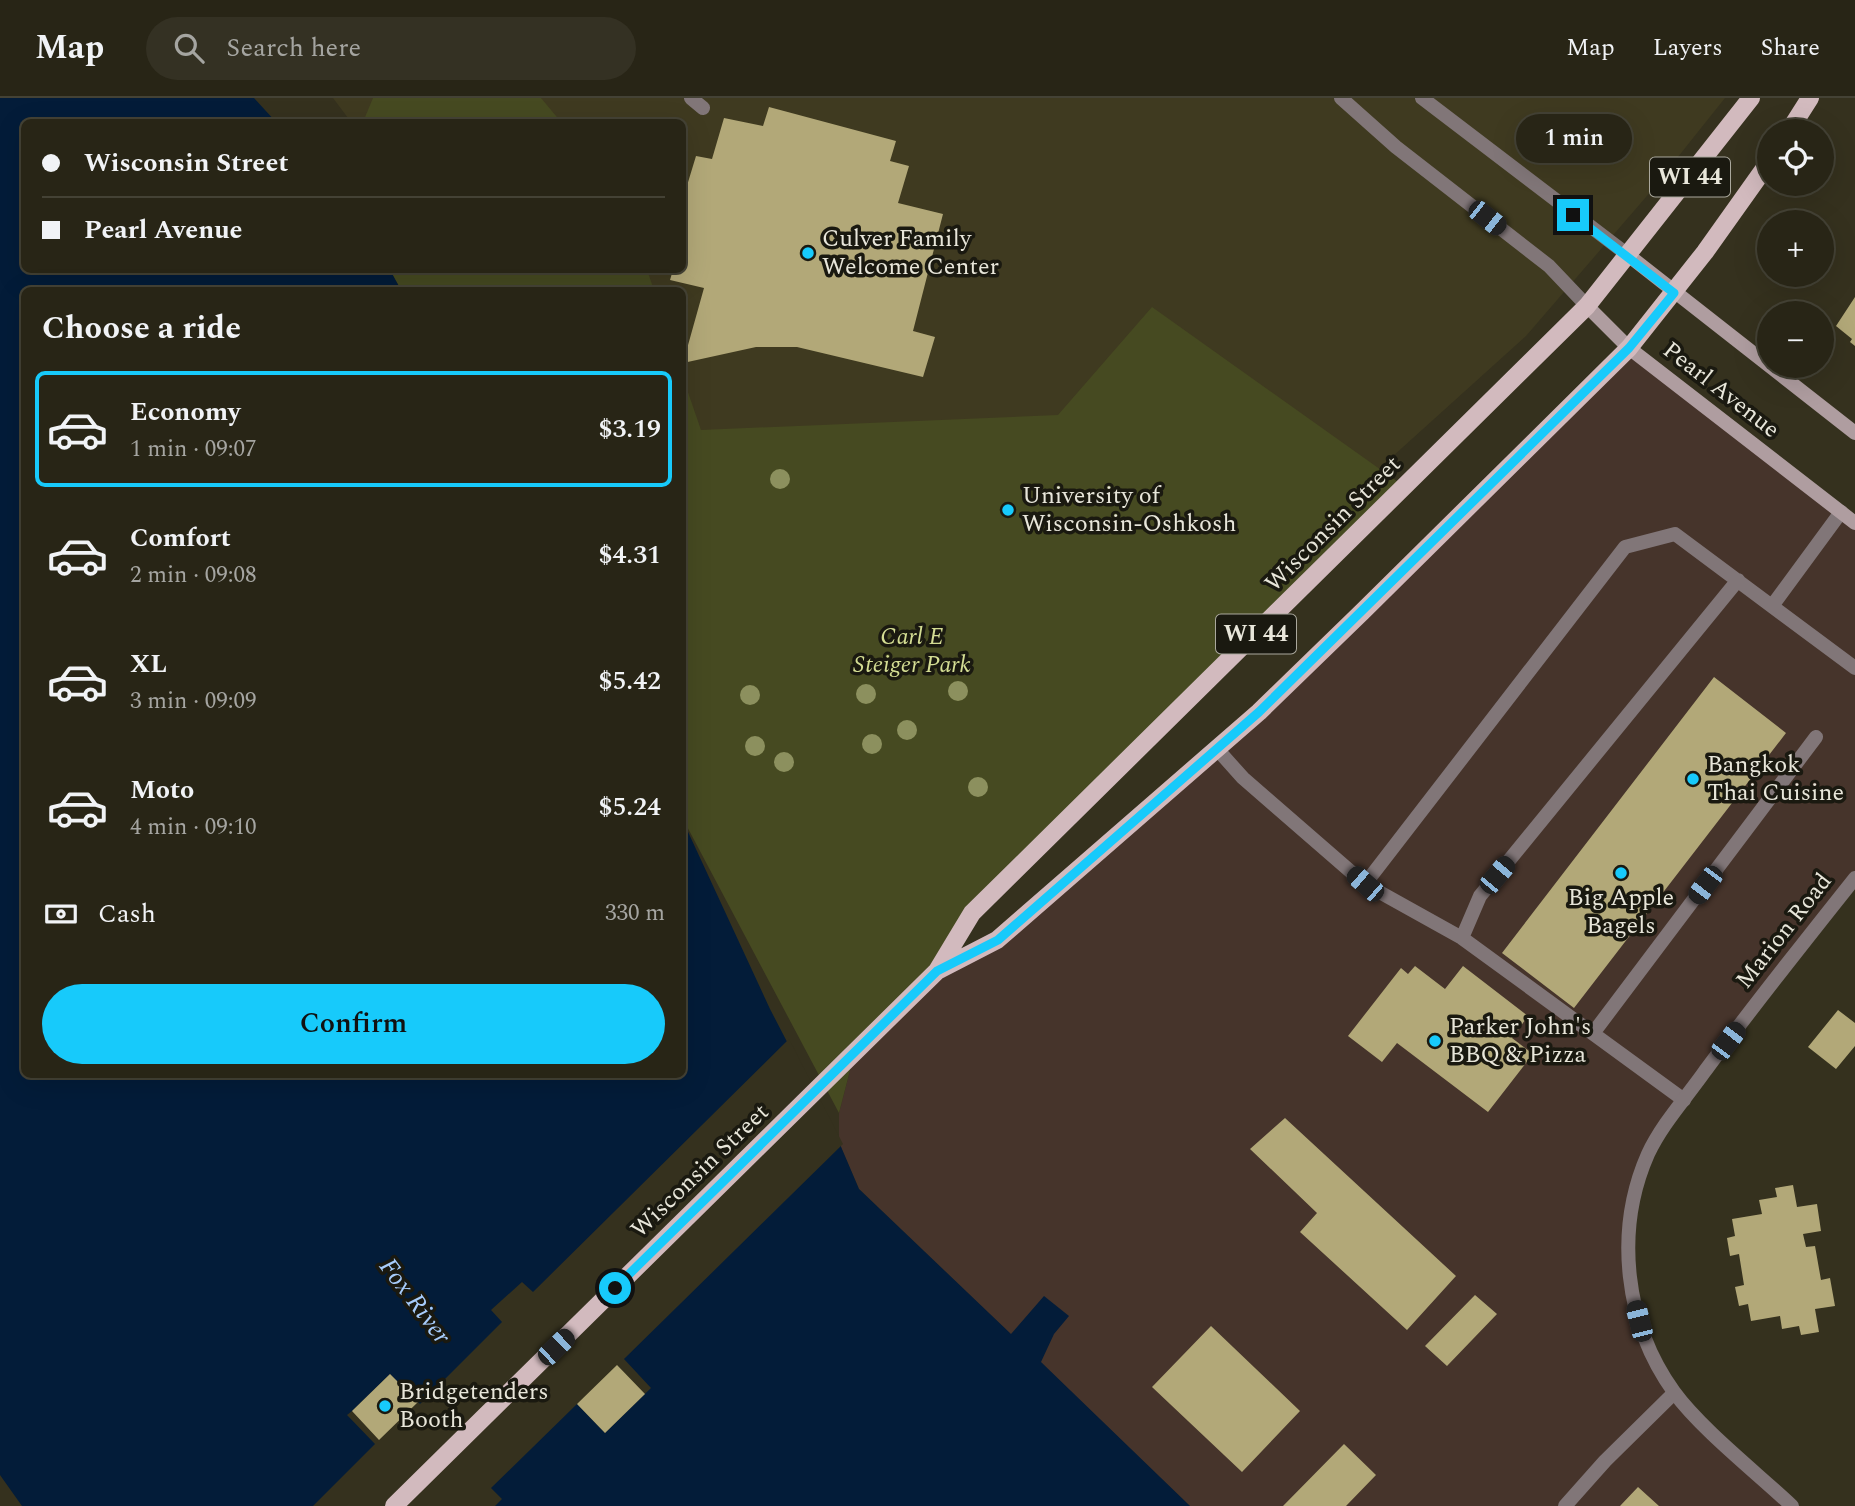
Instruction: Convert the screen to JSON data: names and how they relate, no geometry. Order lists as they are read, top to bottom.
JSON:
{
  "streets": {
    "main road": ["WI 44", "Wisconsin Street"],
    "street": ["Pearl Avenue", "Marion Road"]
  },
  "crossings": [
    ["Pearl Avenue", "Wisconsin Street"]
  ],
  "water": ["Fox River"],
  "parks": ["Carl E Steiger Park"],
  "places": [
    "Culver Family Welcome Center",
    "University of Wisconsin-Oshkosh",
    "Bangkok Thai Cuisine",
    "Big Apple Bagels",
    "Parker John's BBQ & Pizza",
    "Bridgetenders Booth"
  ],
  "page": {
    "header": "Map",
    "search": "Search here",
    "nav": ["Map", "Layers", "Share"],
    "bubble": "1 min",
    "map_buttons": ["+", "−"],
    "banner": ["Wisconsin Street", "Pearl Avenue"],
    "heading": "Choose a ride",
    "list": [
      {
        "name": "Economy",
        "note": "1 min · 09:07",
        "value": "$3.19"
      },
      {
        "name": "Comfort",
        "note": "2 min · 09:08",
        "value": "$4.31"
      },
      {
        "name": "XL",
        "note": "3 min · 09:09",
        "value": "$5.42"
      },
      {
        "name": "Moto",
        "note": "4 min · 09:10",
        "value": "$5.24"
      }
    ],
    "pay": ["Cash", "330 m"],
    "buttons": "Confirm"
  }
}
